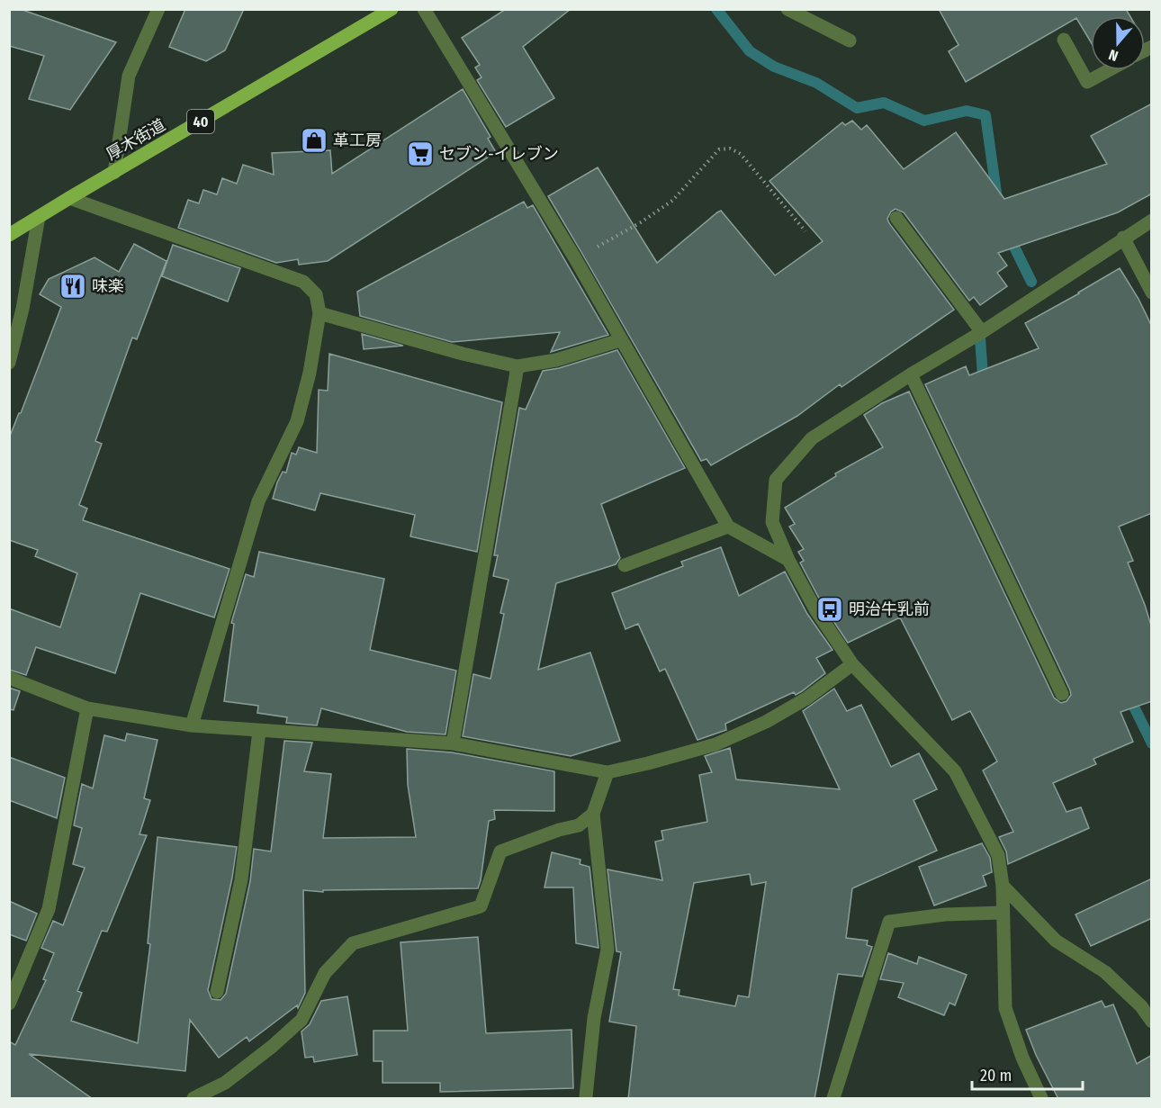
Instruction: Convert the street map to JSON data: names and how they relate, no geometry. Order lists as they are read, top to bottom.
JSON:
{
  "streets": {
    "main road": ["40", "厚木街道"]
  },
  "places": {
    "shop": ["革工房"],
    "supermarket": ["セブン-イレブン"],
    "restaurant": ["味楽"],
    "bus stop": ["明治牛乳前"]
  },
  "scale_bar": "20 m",
  "north": "bottom"
}
